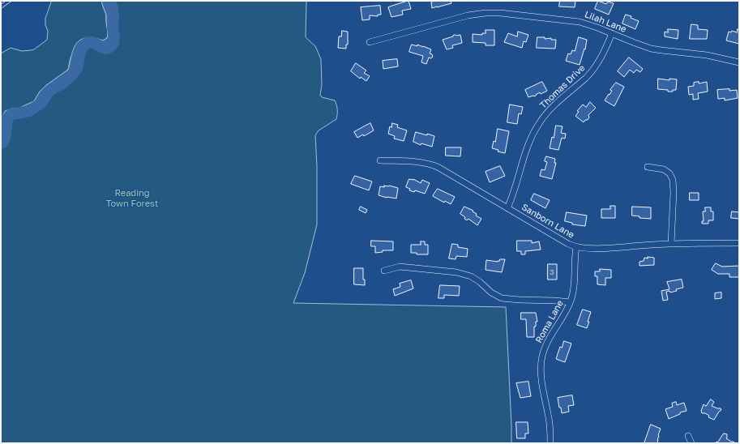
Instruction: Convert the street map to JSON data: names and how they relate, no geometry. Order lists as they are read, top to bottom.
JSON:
{
  "streets": {
    "street": [
      "Lilah Lane",
      "Thomas Drive",
      "Sanborn Lane",
      "Roma Lane"
    ]
  },
  "crossings": [
    ["Lilah Lane", "Thomas Drive"],
    ["Thomas Drive", "Sanborn Lane"],
    ["Sanborn Lane", "Roma Lane"]
  ],
  "parks": ["Reading Town Forest"],
  "house_numbers": ["3"]
}
